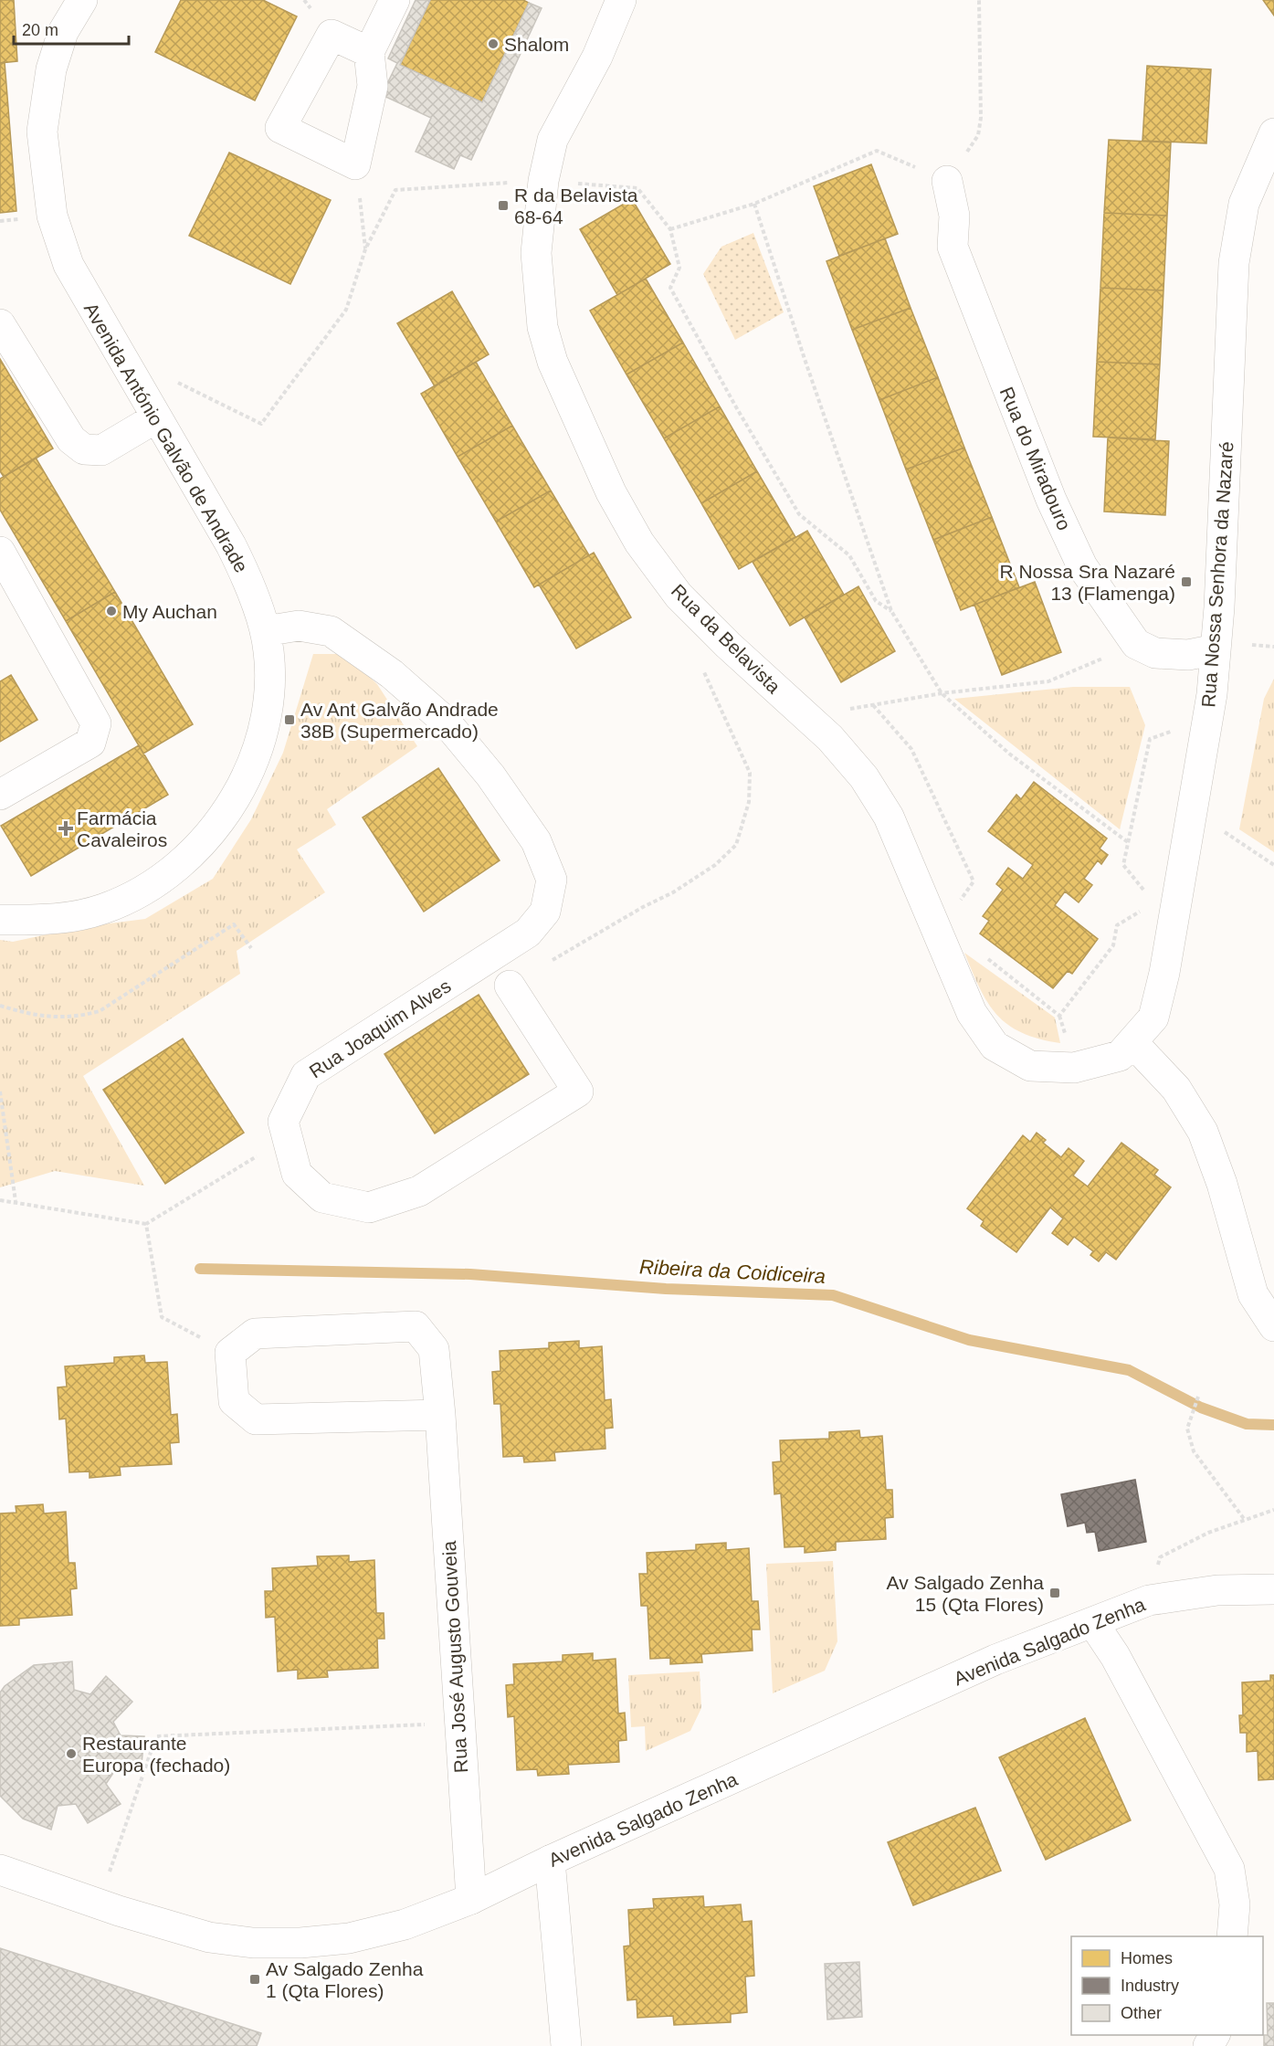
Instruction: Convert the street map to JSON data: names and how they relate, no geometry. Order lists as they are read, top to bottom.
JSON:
{
  "streets": {
    "street": [
      "Avenida António Galvão de Andrade",
      "Rua do Miradouro",
      "Rua Nossa Senhora da Nazaré",
      "Rua da Belavista",
      "Rua Joaquim Alves",
      "Avenida Salgado Zenha",
      "Rua José Augusto Gouveia"
    ]
  },
  "crossings": [
    ["Avenida António Galvão de Andrade", "Rua Joaquim Alves"],
    ["Rua Nossa Senhora da Nazaré", "Rua da Belavista"],
    ["Avenida Salgado Zenha", "Rua José Augusto Gouveia"]
  ],
  "water": ["Ribeira da Coidiceira"],
  "places": {
    "other": ["Shalom", "My Auchan", "Restaurante Europa (fechado)"],
    "transit": [
      "R da Belavista 68-64",
      "R Nossa Sra Nazaré 13 (Flamenga)",
      "Av Ant Galvão Andrade 38B (Supermercado)",
      "Av Salgado Zenha 15 (Qta Flores)",
      "Av Salgado Zenha 1 (Qta Flores)"
    ],
    "health": ["Farmácia Cavaleiros"]
  },
  "legend": ["Homes", "Industry", "Other"],
  "scale_bar": "20 m"
}
